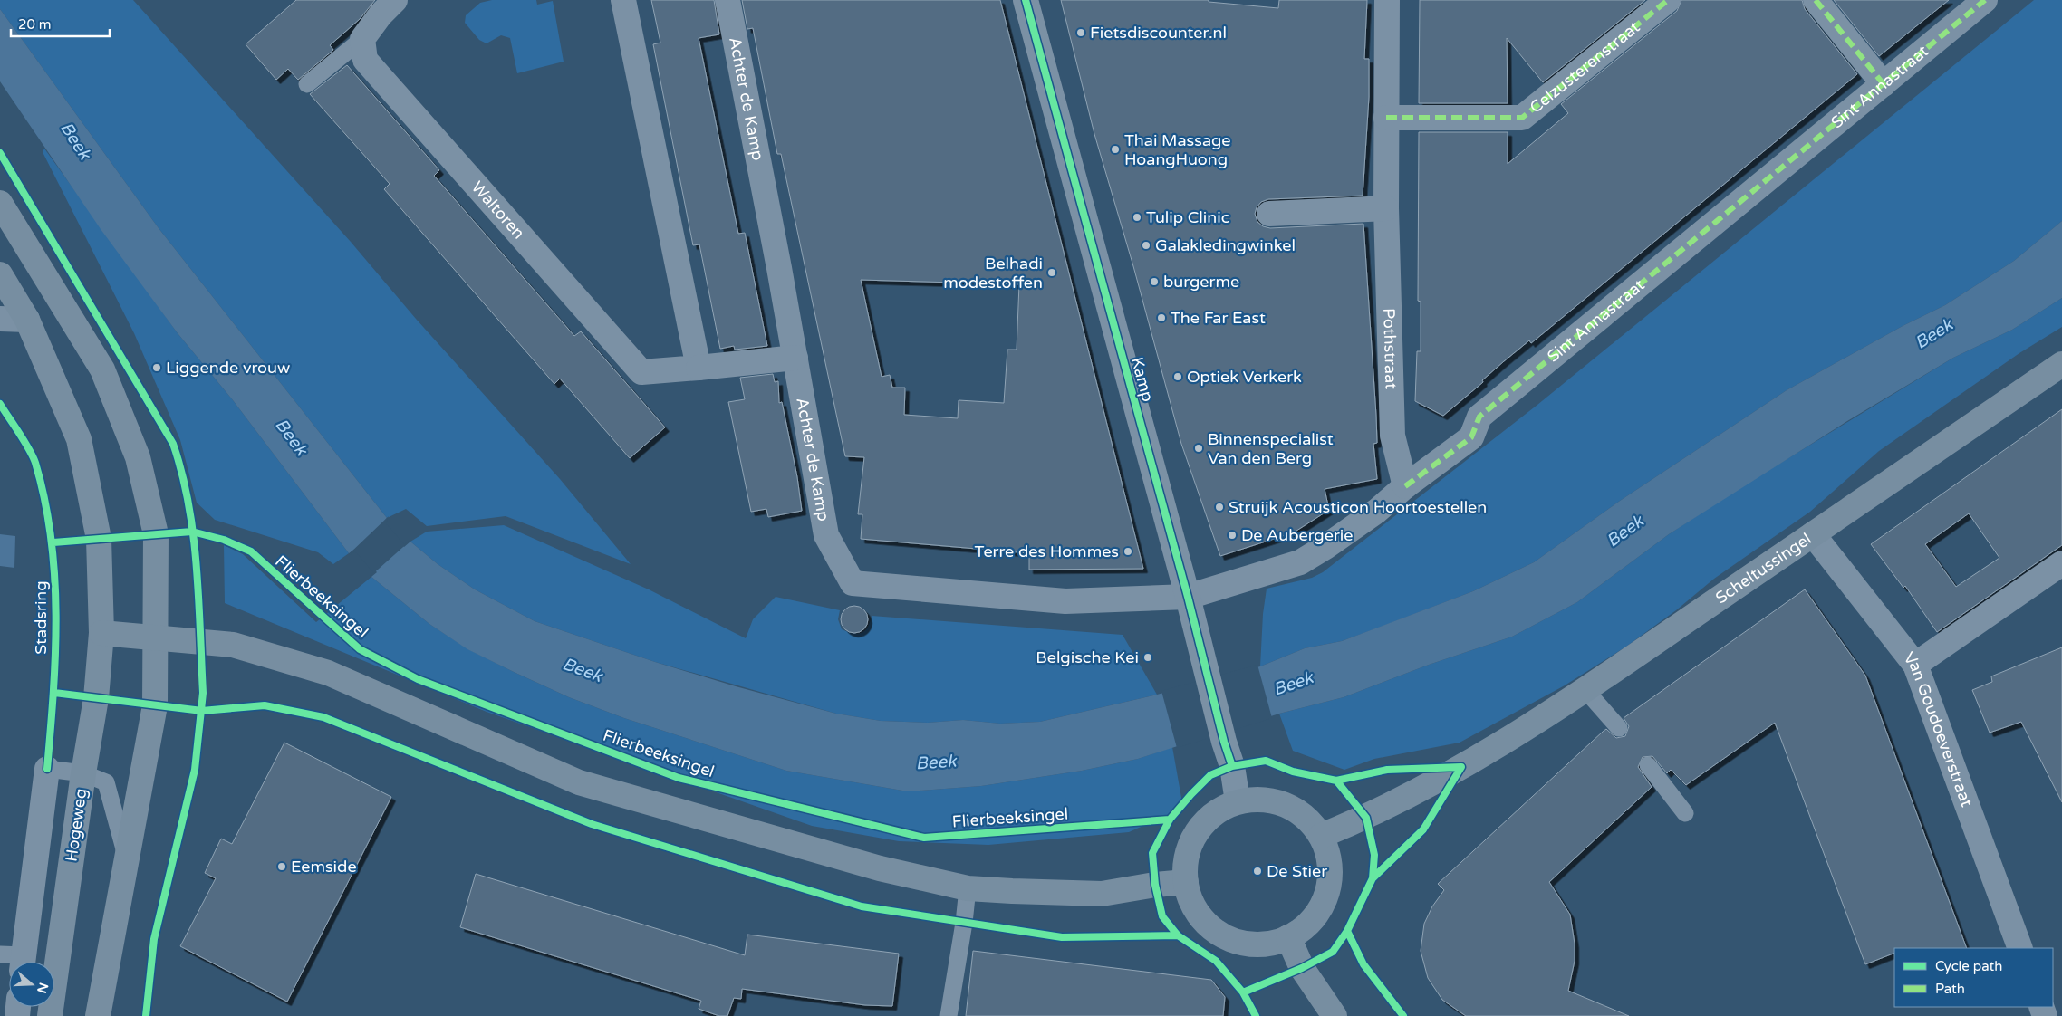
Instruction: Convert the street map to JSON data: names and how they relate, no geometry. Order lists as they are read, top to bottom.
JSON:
{
  "streets": {
    "street": [
      "Celzusterenstraat",
      "Sint Annastraat",
      "Achter de Kamp",
      "Waltoren",
      "Pothstraat",
      "Kamp",
      "Scheltussingel",
      "Van Goudoeverstraat",
      "Hogeweg"
    ],
    "cycle path": ["Flierbeeksingel", "Stadsring"]
  },
  "crossings": [
    ["Celzusterenstraat", "Pothstraat"],
    ["Sint Annastraat", "Achter de Kamp"],
    ["Sint Annastraat", "Pothstraat"],
    ["Sint Annastraat", "Kamp"],
    ["Achter de Kamp", "Waltoren"],
    ["Achter de Kamp", "Kamp"],
    ["Kamp", "Scheltussingel"],
    ["Scheltussingel", "Van Goudoeverstraat"]
  ],
  "water": ["Beek"],
  "places": [
    "Fietsdiscounter.nl",
    "Thai Massage HoangHuong",
    "Tulip Clinic",
    "Galakledingwinkel",
    "Belhadi modestoffen",
    "burgerme",
    "The Far East",
    "Liggende vrouw",
    "Optiek Verkerk",
    "Binnenspecialist Van den Berg",
    "Struijk Acousticon Hoortoestellen",
    "De Aubergerie",
    "Terre des Hommes",
    "Belgische Kei",
    "Eemside",
    "De Stier"
  ],
  "legend": ["Cycle path", "Path"],
  "scale_bar": "20 m",
  "north": "right"
}
